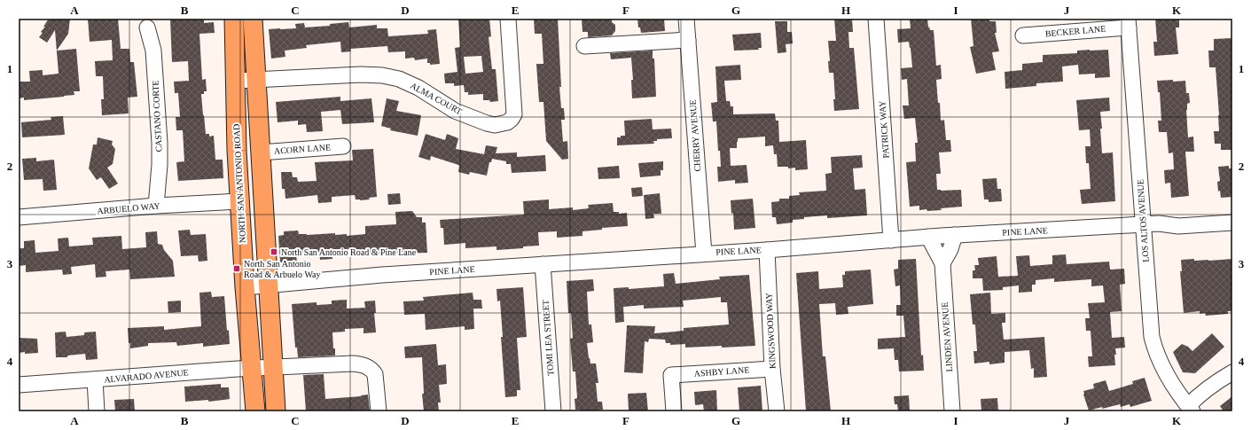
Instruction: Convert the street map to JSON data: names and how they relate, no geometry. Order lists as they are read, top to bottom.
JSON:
{
  "streets": {
    "main road": ["NORTH SAN ANTONIO ROAD"],
    "street": [
      "BECKER LANE",
      "ALMA COURT",
      "CASTANO CORTE",
      "PATRICK WAY",
      "CHERRY AVENUE",
      "ACORN LANE",
      "ARBUELO WAY",
      "LOS ALTOS AVENUE",
      "PINE LANE",
      "KINGSWOOD WAY",
      "LINDEN AVENUE",
      "TOMI LEA STREET",
      "ASHBY LANE",
      "ALVARADO AVENUE"
    ]
  },
  "crossings": [
    ["BECKER LANE", "LOS ALTOS AVENUE"],
    ["ALMA COURT", "NORTH SAN ANTONIO ROAD"],
    ["CASTANO CORTE", "ARBUELO WAY"],
    ["PATRICK WAY", "PINE LANE"],
    ["CHERRY AVENUE", "PINE LANE"],
    ["NORTH SAN ANTONIO ROAD", "ARBUELO WAY"],
    ["NORTH SAN ANTONIO ROAD", "PINE LANE"],
    ["NORTH SAN ANTONIO ROAD", "ALVARADO AVENUE"],
    ["LOS ALTOS AVENUE", "PINE LANE"],
    ["PINE LANE", "KINGSWOOD WAY"],
    ["PINE LANE", "LINDEN AVENUE"],
    ["PINE LANE", "TOMI LEA STREET"],
    ["KINGSWOOD WAY", "ASHBY LANE"]
  ],
  "places": {
    "transit": ["North San Antonio Road & Pine Lane", "North San Antonio Road & Arbuelo Way"]
  },
  "grid": {
    "columns": [
      "A",
      "B",
      "C",
      "D",
      "E",
      "F",
      "G",
      "H",
      "I",
      "J",
      "K"
    ],
    "rows": [
      "1",
      "2",
      "3",
      "4"
    ]
  }
}
